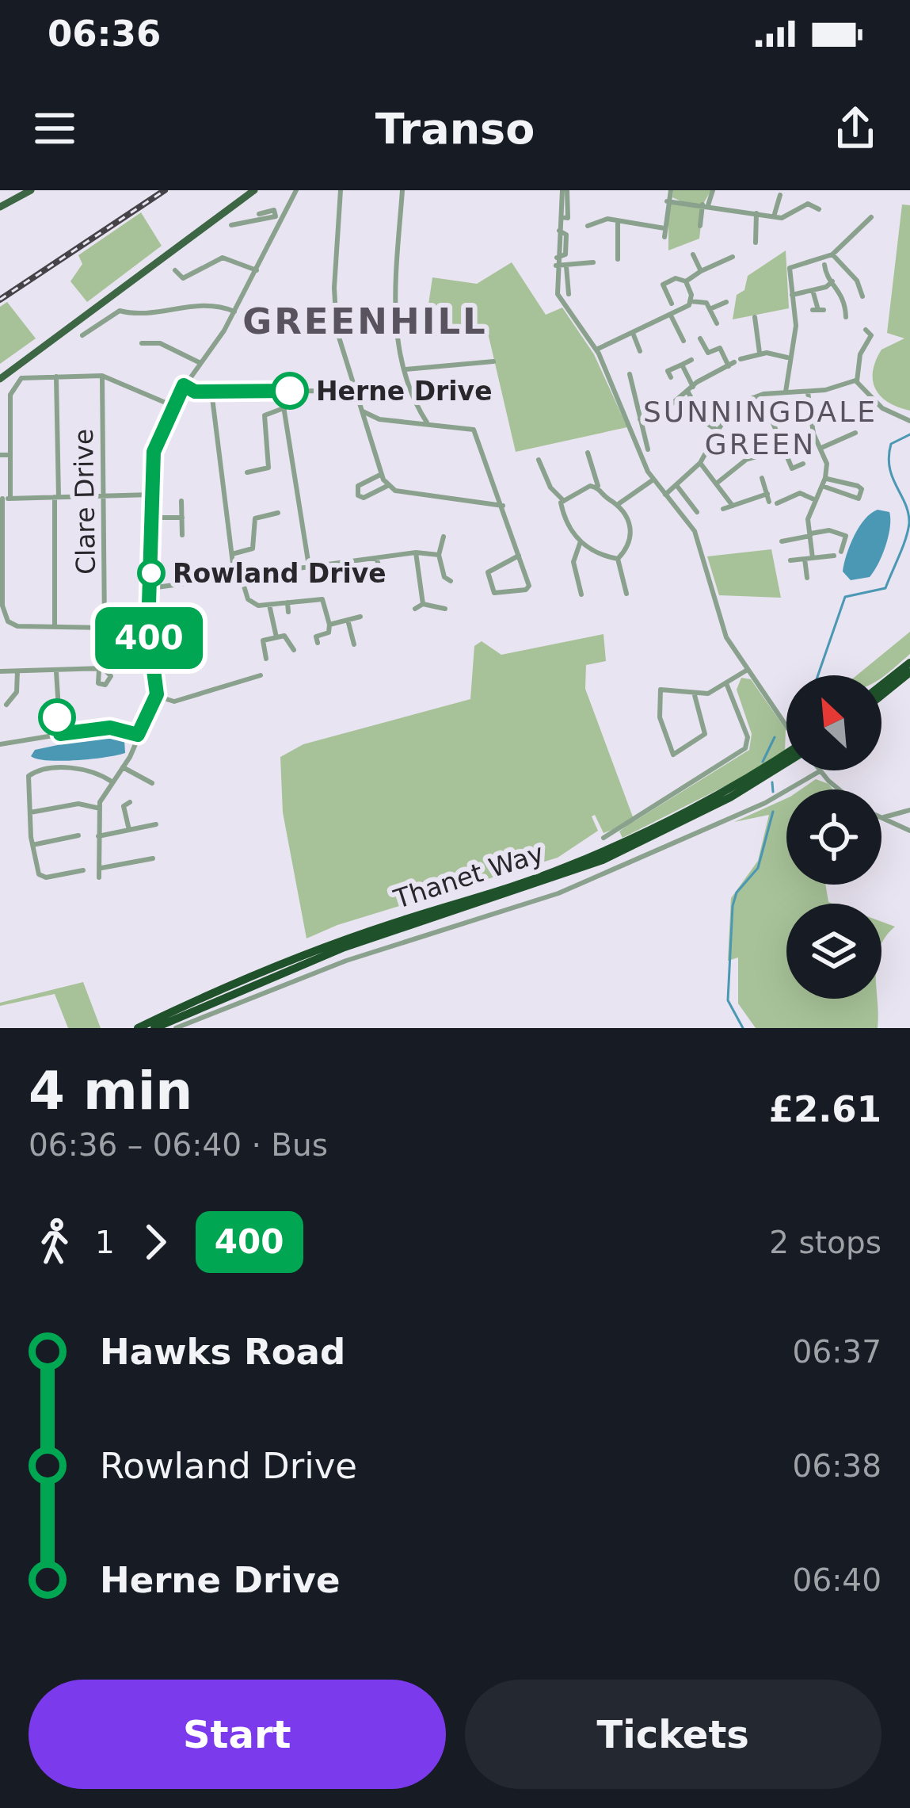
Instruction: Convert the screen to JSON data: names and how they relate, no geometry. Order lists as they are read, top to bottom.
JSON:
{
  "streets": {
    "highway": ["Thanet Way"],
    "street": ["Clare Drive"]
  },
  "districts": ["GREENHILL", "SUNNINGDALE GREEN"],
  "places": ["Herne Drive", "Rowland Drive"],
  "lines": ["bus line 400"],
  "north": "top left",
  "page": {
    "status": "06:36",
    "header": "Transo",
    "on_map": "400",
    "heading": ["4 min", "06:36 – 06:40 · Bus", "£2.61"],
    "legs": ["1", "400", "2 stops"],
    "list": [
      {
        "name": "Hawks Road",
        "value": "06:37"
      },
      {
        "name": "Rowland Drive",
        "value": "06:38"
      },
      {
        "name": "Herne Drive",
        "value": "06:40"
      }
    ],
    "buttons": ["Start", "Tickets"]
  }
}
